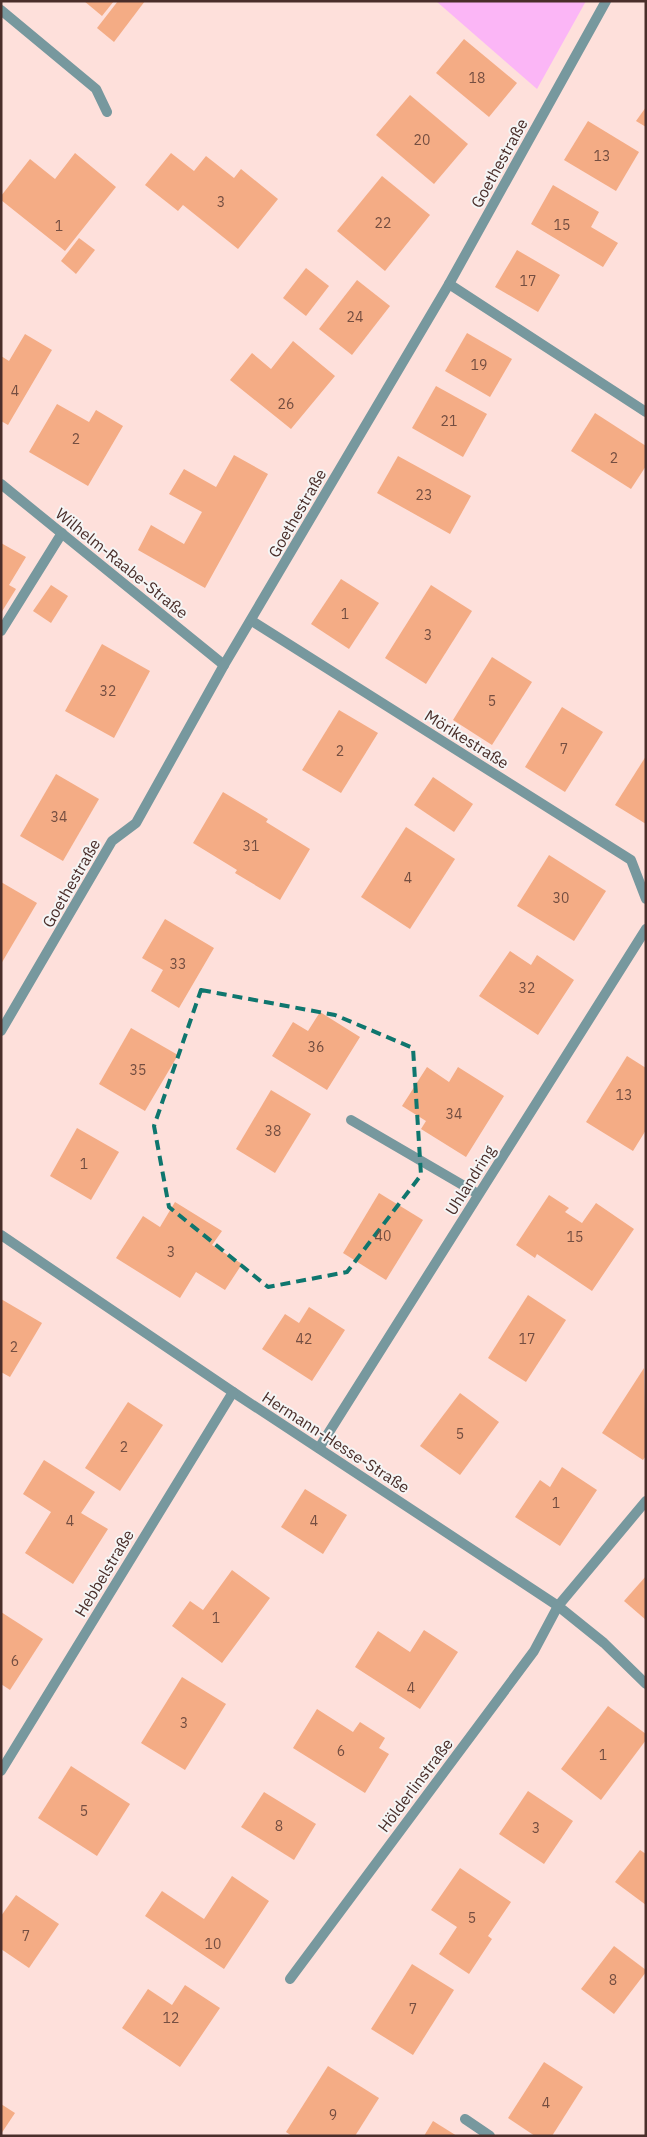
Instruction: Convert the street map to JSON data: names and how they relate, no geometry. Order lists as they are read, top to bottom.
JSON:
{
  "streets": {
    "street": [
      "Goethestraße",
      "Wilhelm-Raabe-Straße",
      "Mörikestraße",
      "Uhlandring",
      "Hermann-Hesse-Straße",
      "Hebbelstraße",
      "Hölderlinstraße"
    ]
  },
  "crossings": [
    ["Goethestraße", "Wilhelm-Raabe-Straße"],
    ["Goethestraße", "Mörikestraße"],
    ["Uhlandring", "Hermann-Hesse-Straße"],
    ["Hermann-Hesse-Straße", "Hebbelstraße"],
    ["Hermann-Hesse-Straße", "Hölderlinstraße"]
  ],
  "house_numbers": [
    "18",
    "20",
    "13",
    "3",
    "22",
    "15",
    "1",
    "17",
    "24",
    "19",
    "4",
    "26",
    "21",
    "2",
    "2",
    "23",
    "1",
    "3",
    "32",
    "5",
    "7",
    "2",
    "34",
    "31",
    "4",
    "30",
    "33",
    "32",
    "36",
    "35",
    "13",
    "34",
    "38",
    "1",
    "40",
    "15",
    "3",
    "42",
    "17",
    "2",
    "5",
    "2",
    "1",
    "4",
    "4",
    "1",
    "6",
    "4",
    "3",
    "6",
    "1",
    "5",
    "8",
    "3",
    "5",
    "7",
    "10",
    "8",
    "7",
    "12",
    "4",
    "9"
  ]
}
